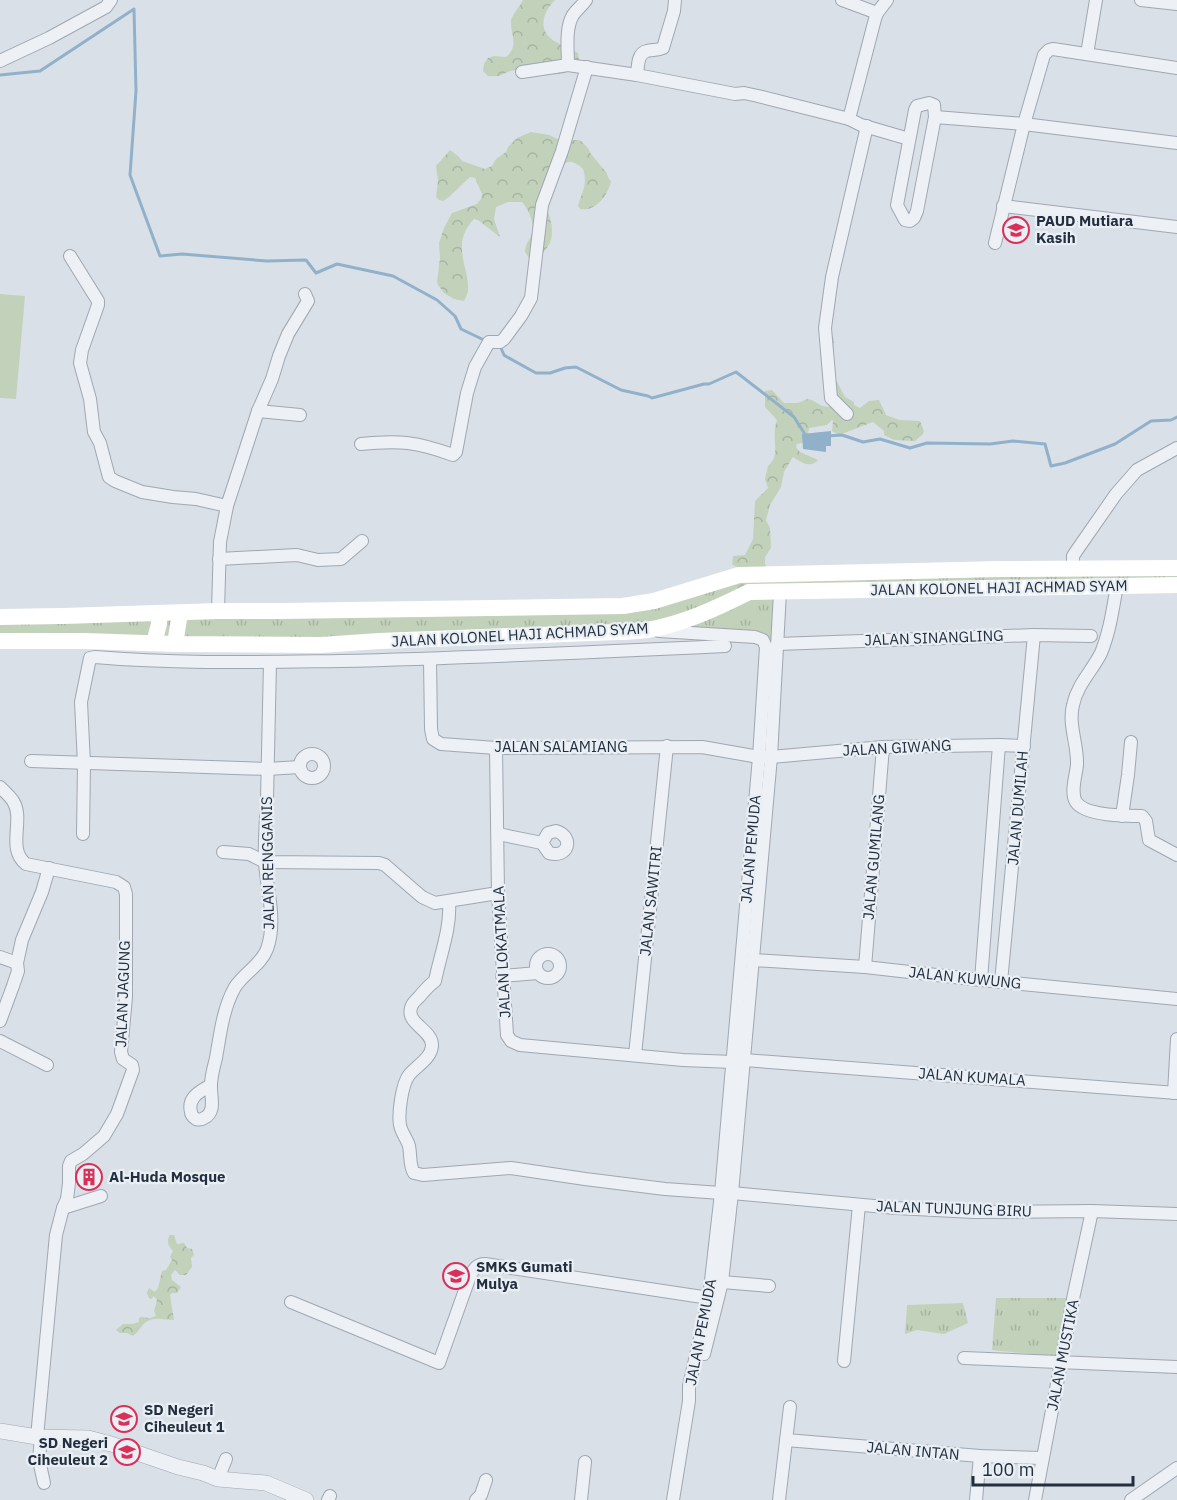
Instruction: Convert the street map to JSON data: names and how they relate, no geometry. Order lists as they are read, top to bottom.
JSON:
{
  "streets": {
    "main road": ["JALAN KOLONEL HAJI ACHMAD SYAM"],
    "street": [
      "JALAN SINANGLING",
      "JALAN SALAMIANG",
      "JALAN GIWANG",
      "JALAN DUMILAH",
      "JALAN PEMUDA",
      "JALAN GUMILANG",
      "JALAN RENGGANIS",
      "JALAN SAWITRI",
      "JALAN LOKATMALA",
      "JALAN KUWUNG",
      "JALAN JAGUNG",
      "JALAN KUMALA",
      "JALAN TUNJUNG BIRU",
      "JALAN MUSTIKA",
      "JALAN INTAN"
    ]
  },
  "crossings": [
    ["JALAN KOLONEL HAJI ACHMAD SYAM", "JALAN PEMUDA"],
    ["JALAN SINANGLING", "JALAN DUMILAH"],
    ["JALAN SINANGLING", "JALAN PEMUDA"],
    ["JALAN SALAMIANG", "JALAN GIWANG"],
    ["JALAN SALAMIANG", "JALAN PEMUDA"],
    ["JALAN SALAMIANG", "JALAN SAWITRI"],
    ["JALAN SALAMIANG", "JALAN LOKATMALA"],
    ["JALAN GIWANG", "JALAN DUMILAH"],
    ["JALAN GIWANG", "JALAN PEMUDA"],
    ["JALAN GIWANG", "JALAN GUMILANG"],
    ["JALAN DUMILAH", "JALAN KUWUNG"],
    ["JALAN PEMUDA", "JALAN LOKATMALA"],
    ["JALAN PEMUDA", "JALAN KUWUNG"],
    ["JALAN PEMUDA", "JALAN TUNJUNG BIRU"],
    ["JALAN GUMILANG", "JALAN KUWUNG"],
    ["JALAN SAWITRI", "JALAN LOKATMALA"],
    ["JALAN LOKATMALA", "JALAN KUMALA"],
    ["JALAN TUNJUNG BIRU", "JALAN MUSTIKA"]
  ],
  "places": {
    "school or university": [
      "PAUD Mutiara Kasih",
      "SMKS Gumati Mulya",
      "SD Negeri Ciheuleut 1",
      "SD Negeri Ciheuleut 2"
    ],
    "building": ["Al-Huda Mosque"]
  },
  "scale_bar": "100 m"
}
